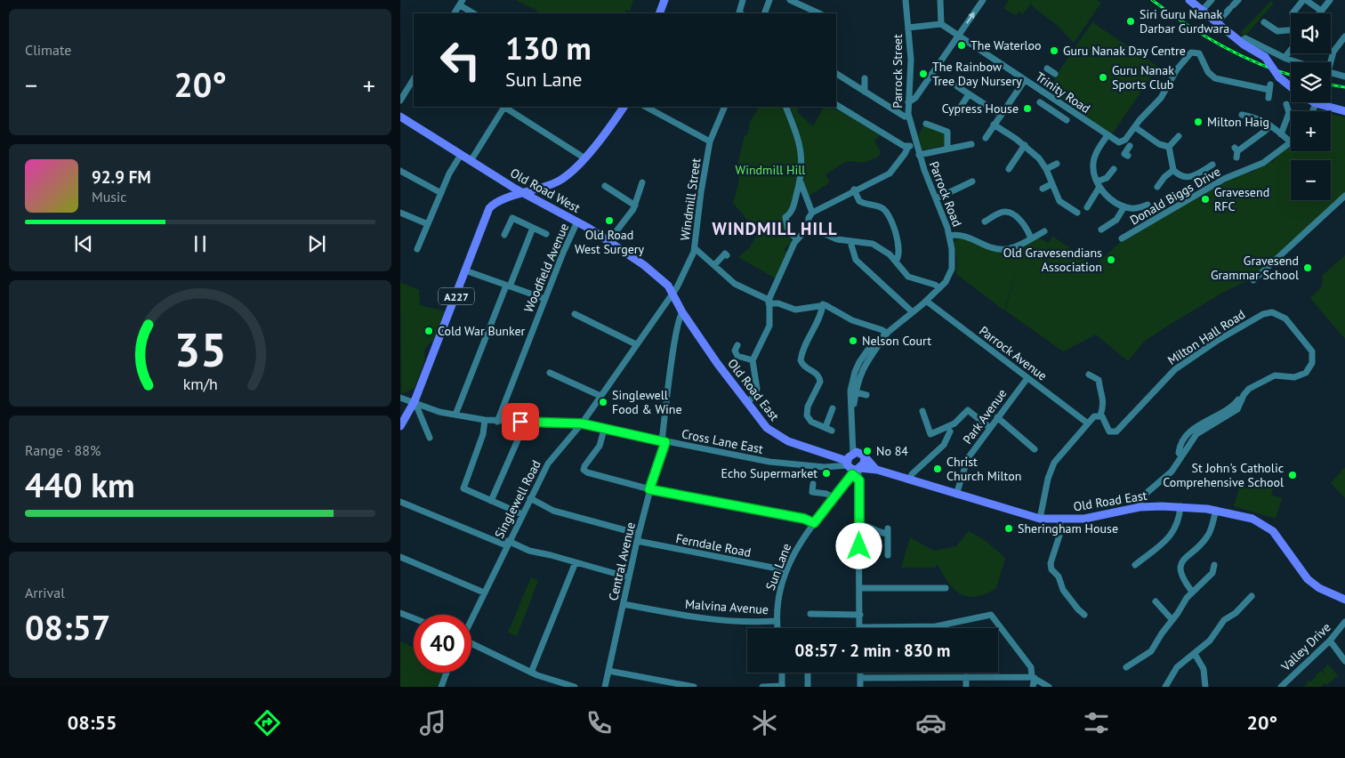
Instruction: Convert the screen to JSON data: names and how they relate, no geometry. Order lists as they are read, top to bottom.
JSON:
{
  "streets": {
    "main road": ["Old Road West", "A227", "Old Road East"],
    "street": [
      "Parrock Street",
      "Trinity Road",
      "Parrock Road",
      "Donald Biggs Drive",
      "Windmill Street",
      "Woodfield Avenue",
      "Milton Hall Road",
      "Parrock Avenue",
      "Park Avenue",
      "Cross Lane East",
      "Singlewell Road",
      "Ferndale Road",
      "Central Avenue",
      "Sun Lane",
      "Malvina Avenue",
      "Valley Drive"
    ]
  },
  "crossings": [
    ["Parrock Street", "Parrock Road"],
    ["Old Road West", "Windmill Street"],
    ["Old Road West", "Woodfield Avenue"],
    ["Old Road West", "A227"],
    ["Old Road West", "Old Road East"],
    ["Old Road West", "Singlewell Road"],
    ["Parrock Road", "Parrock Avenue"],
    ["Parrock Road", "Old Road East"],
    ["Windmill Street", "Old Road East"],
    ["Windmill Street", "Singlewell Road"],
    ["Woodfield Avenue", "Cross Lane East"],
    ["A227", "Cross Lane East"],
    ["Milton Hall Road", "Old Road East"],
    ["Parrock Avenue", "Park Avenue"],
    ["Old Road East", "Park Avenue"],
    ["Old Road East", "Cross Lane East"],
    ["Old Road East", "Singlewell Road"],
    ["Old Road East", "Central Avenue"],
    ["Old Road East", "Sun Lane"],
    ["Cross Lane East", "Singlewell Road"],
    ["Cross Lane East", "Central Avenue"],
    ["Cross Lane East", "Sun Lane"],
    ["Singlewell Road", "Ferndale Road"],
    ["Ferndale Road", "Central Avenue"],
    ["Ferndale Road", "Sun Lane"],
    ["Central Avenue", "Malvina Avenue"],
    ["Sun Lane", "Malvina Avenue"]
  ],
  "districts": ["WINDMILL HILL"],
  "parks": ["Windmill Hill"],
  "places": [
    "Siri Guru Nanak Darbar Gurdwara",
    "The Waterloo",
    "Guru Nanak Day Centre",
    "The Rainbow Tree Day Nursery",
    "Guru Nanak Sports Club",
    "Cypress House",
    "Milton Haig",
    "Gravesend RFC",
    "Old Road West Surgery",
    "Old Gravesendians Association",
    "Gravesend Grammar School",
    "Cold War Bunker",
    "Nelson Court",
    "Singlewell Food & Wine",
    "No 84",
    "Christ Church Milton",
    "Echo Supermarket",
    "St John's Catholic Comprehensive School",
    "Sheringham House"
  ],
  "page": {
    "tile": [
      "Climate",
      ["Range · 88%", "440 km"],
      ["Arrival", "08:57"]
    ],
    "map_buttons": ["+", "−"],
    "turn": ["130 m", "Sun Lane"],
    "heat": ["−", "20°", "+"],
    "song": ["92.9 FM", "Music"],
    "limit": "40",
    "trip": "08:57 · 2 min · 830 m",
    "tabs": ["08:55", "20°"],
    "gauge": ["35", "km/h"]
  }
}
